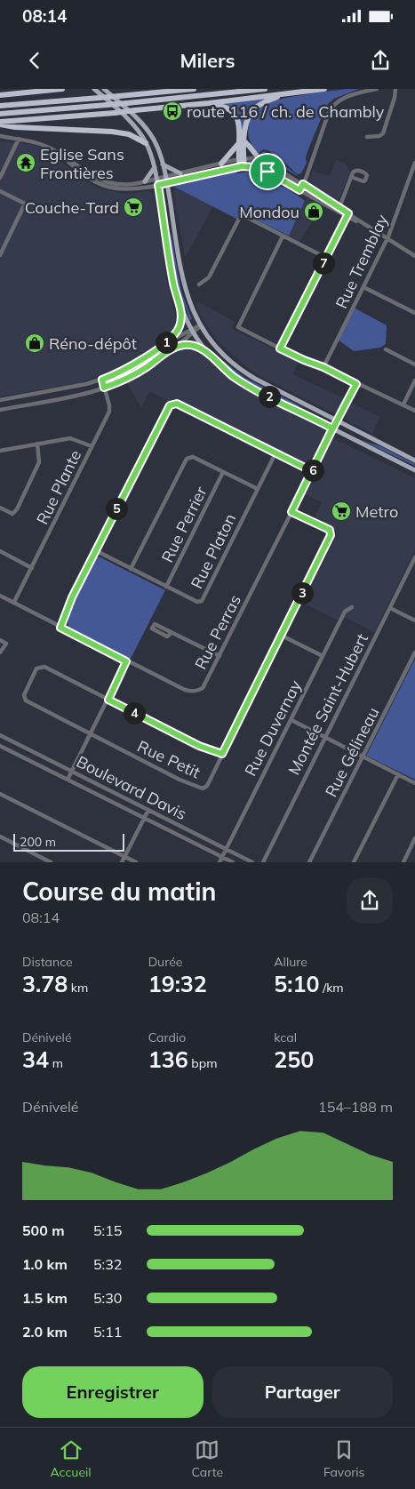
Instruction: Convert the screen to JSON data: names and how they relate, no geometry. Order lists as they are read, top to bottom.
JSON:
{
  "streets": {
    "street": [
      "Rue Tremblay",
      "Rue Plante",
      "Rue Perrier",
      "Rue Platon",
      "Rue Perras",
      "Montée Saint-Hubert",
      "Rue Duvernay",
      "Rue Gélineau",
      "Rue Petit",
      "Boulevard Davis"
    ]
  },
  "crossings": [
    ["Rue Plante", "Rue Perras"],
    ["Rue Perrier", "Rue Platon"],
    ["Rue Perras", "Rue Petit"],
    ["Rue Duvernay", "Boulevard Davis"]
  ],
  "places": {
    "bus stop": ["route 116 / ch. de Chambly"],
    "temple": ["Eglise Sans Frontières"],
    "supermarket": ["Couche-Tard", "Metro"],
    "shop": ["Mondou", "Réno-dépôt"]
  },
  "scale_bar": "200 m",
  "page": {
    "status": "08:14",
    "header": "Milers",
    "pins": [
      "7",
      "1",
      "2",
      "6",
      "5",
      "3",
      "4"
    ],
    "scale": "200 m",
    "heading": ["Course du matin", "08:14"],
    "stats": [
      ["Distance", "3.78 km"],
      ["Durée", "19:32"],
      ["Allure", "5:10 /km"],
      ["Dénivelé", "34 m"],
      ["Cardio", "136 bpm"],
      ["kcal", "250"]
    ],
    "chart": ["Dénivelé", "154–188 m"],
    "list": [
      {
        "name": "500 m",
        "note": "5:15"
      },
      {
        "name": "1.0 km",
        "note": "5:32"
      },
      {
        "name": "1.5 km",
        "note": "5:30"
      },
      {
        "name": "2.0 km",
        "note": "5:11"
      }
    ],
    "buttons": ["Enregistrer", "Partager"],
    "tabs": ["Accueil", "Carte", "Favoris"]
  }
}
